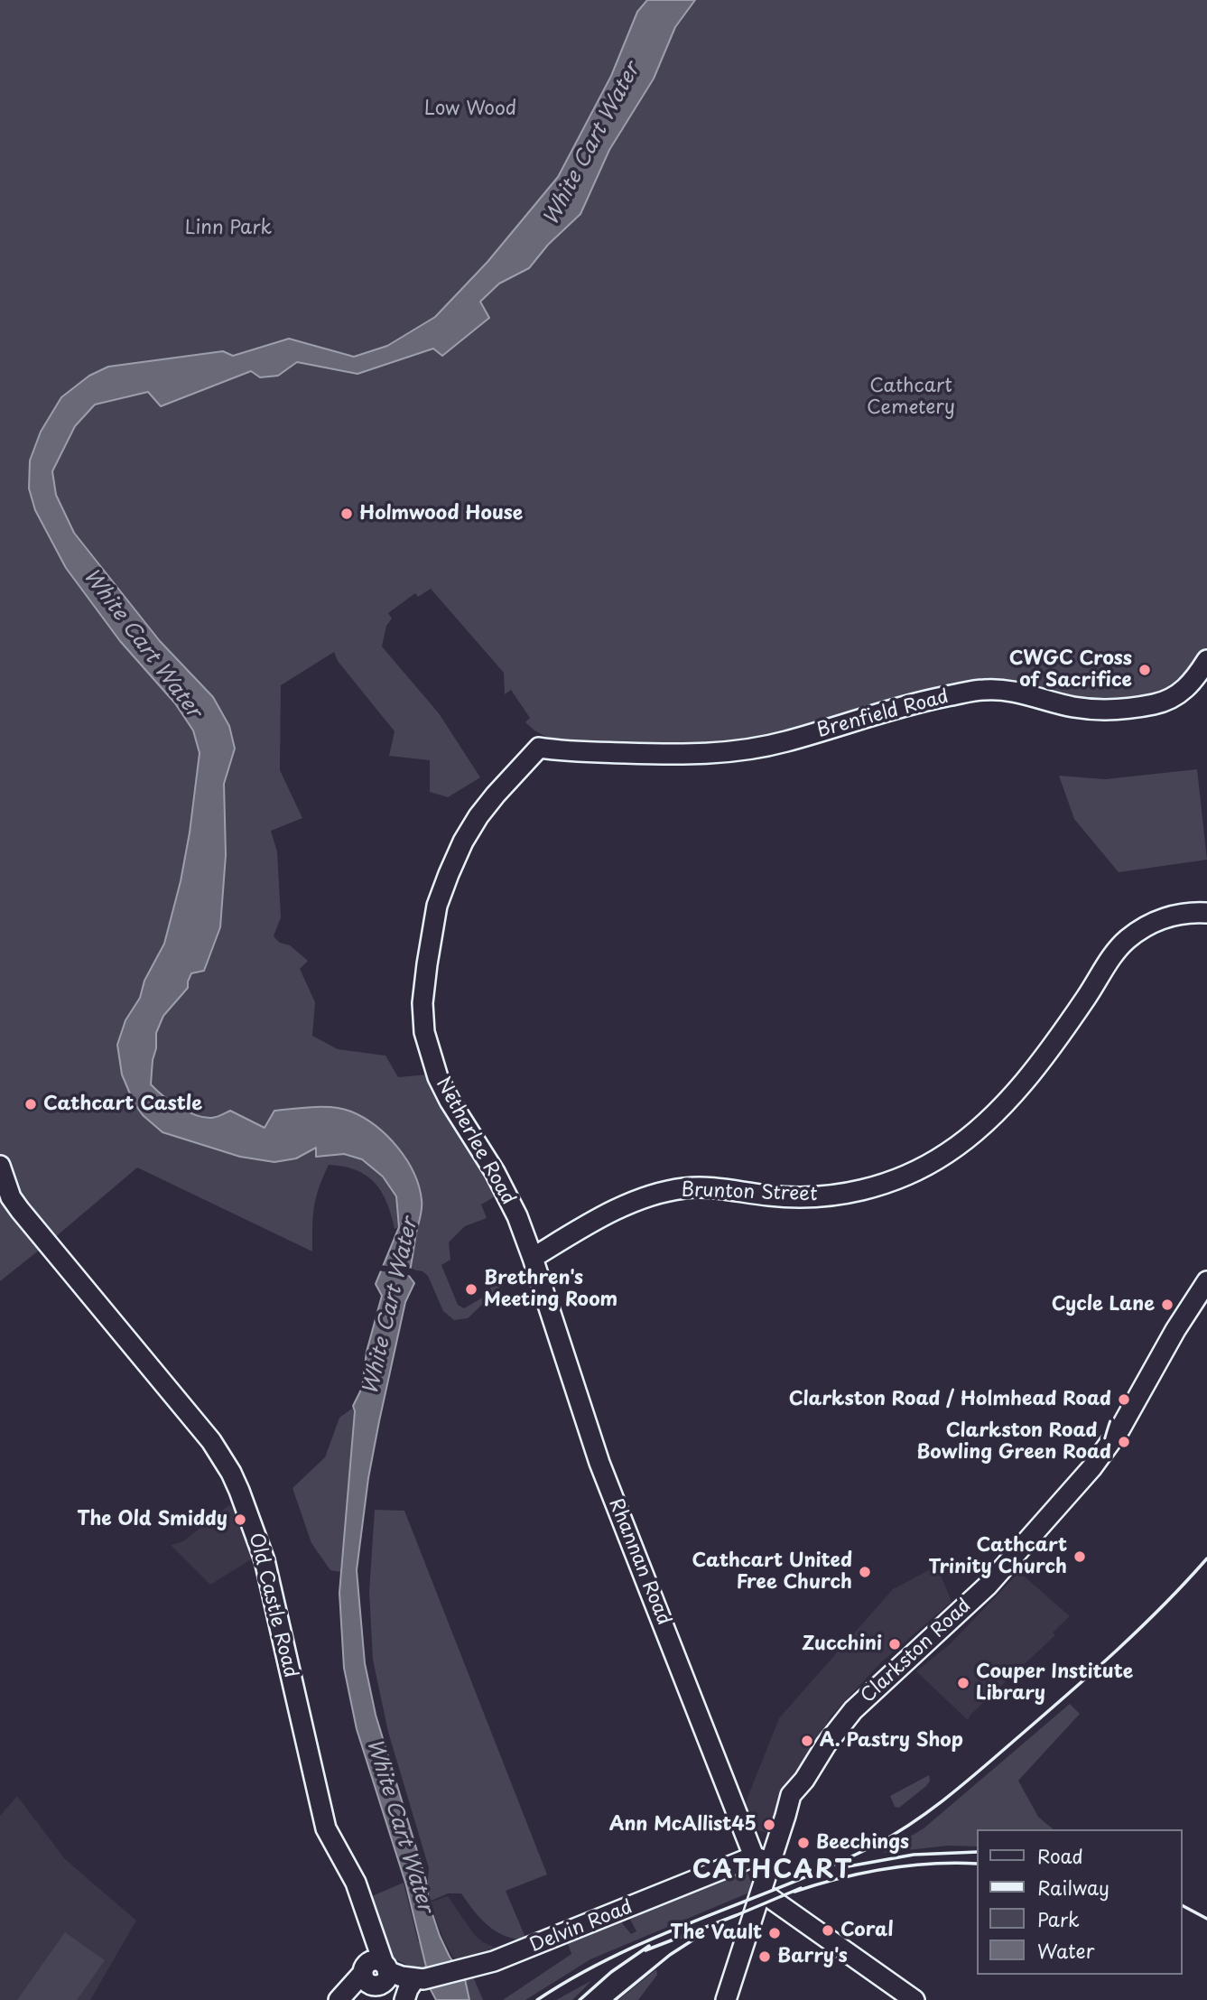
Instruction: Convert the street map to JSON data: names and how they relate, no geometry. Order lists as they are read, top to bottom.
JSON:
{
  "streets": {
    "street": [
      "Brenfield Road",
      "Netherlee Road",
      "Brunton Street",
      "Rhannan Road",
      "Old Castle Road",
      "Clarkston Road",
      "Delvin Road"
    ]
  },
  "crossings": [
    ["Brenfield Road", "Netherlee Road"],
    ["Netherlee Road", "Brunton Street"],
    ["Netherlee Road", "Rhannan Road"],
    ["Brunton Street", "Rhannan Road"],
    ["Rhannan Road", "Clarkston Road"],
    ["Rhannan Road", "Delvin Road"],
    ["Old Castle Road", "Delvin Road"],
    ["Clarkston Road", "Delvin Road"]
  ],
  "districts": ["CATHCART"],
  "water": ["White Cart Water"],
  "parks": ["Low Wood", "Linn Park", "Cathcart Cemetery"],
  "places": [
    "Holmwood House",
    "CWGC Cross of Sacrifice",
    "Cathcart Castle",
    "Brethren's Meeting Room",
    "Cycle Lane",
    "Clarkston Road / Holmhead Road",
    "Clarkston Road / Bowling Green Road",
    "The Old Smiddy",
    "Cathcart Trinity Church",
    "Cathcart United Free Church",
    "Zucchini",
    "Couper Institute Library",
    "A. Pastry Shop",
    "Ann McAllist45",
    "Beechings",
    "Coral",
    "The Vault",
    "Barry's"
  ],
  "legend": [
    "Road",
    "Railway",
    "Park",
    "Water"
  ]
}
